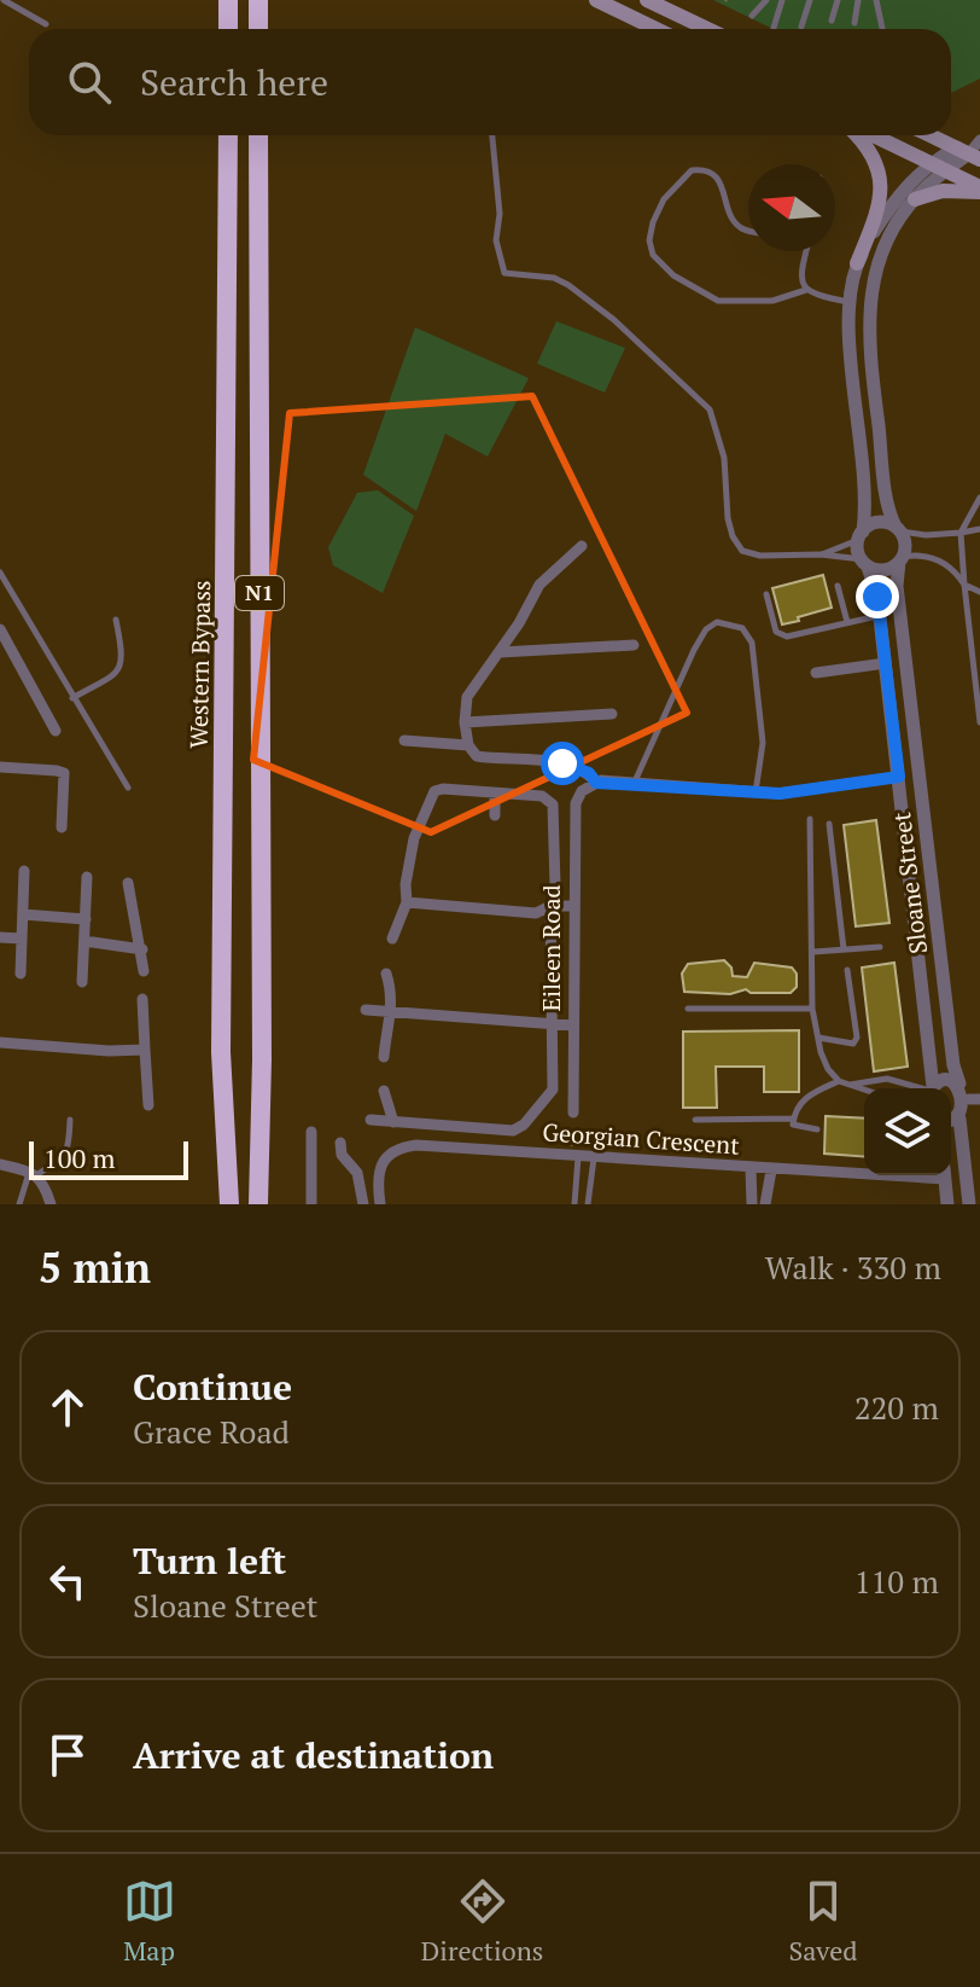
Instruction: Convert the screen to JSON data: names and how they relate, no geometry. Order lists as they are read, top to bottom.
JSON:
{
  "streets": {
    "highway": ["N1", "Western Bypass"],
    "street": ["Sloane Street", "Eileen Road", "Georgian Crescent"]
  },
  "scale_bar": "100 m",
  "north": "left",
  "page": {
    "search": "Search here",
    "scale": "100 m",
    "heading": ["5 min", "Walk · 330 m"],
    "list": [
      ["Continue", "Grace Road", "220 m"],
      ["Turn left", "Sloane Street", "110 m"],
      "Arrive at destination"
    ],
    "nav": ["Map", "Directions", "Saved"]
  }
}
